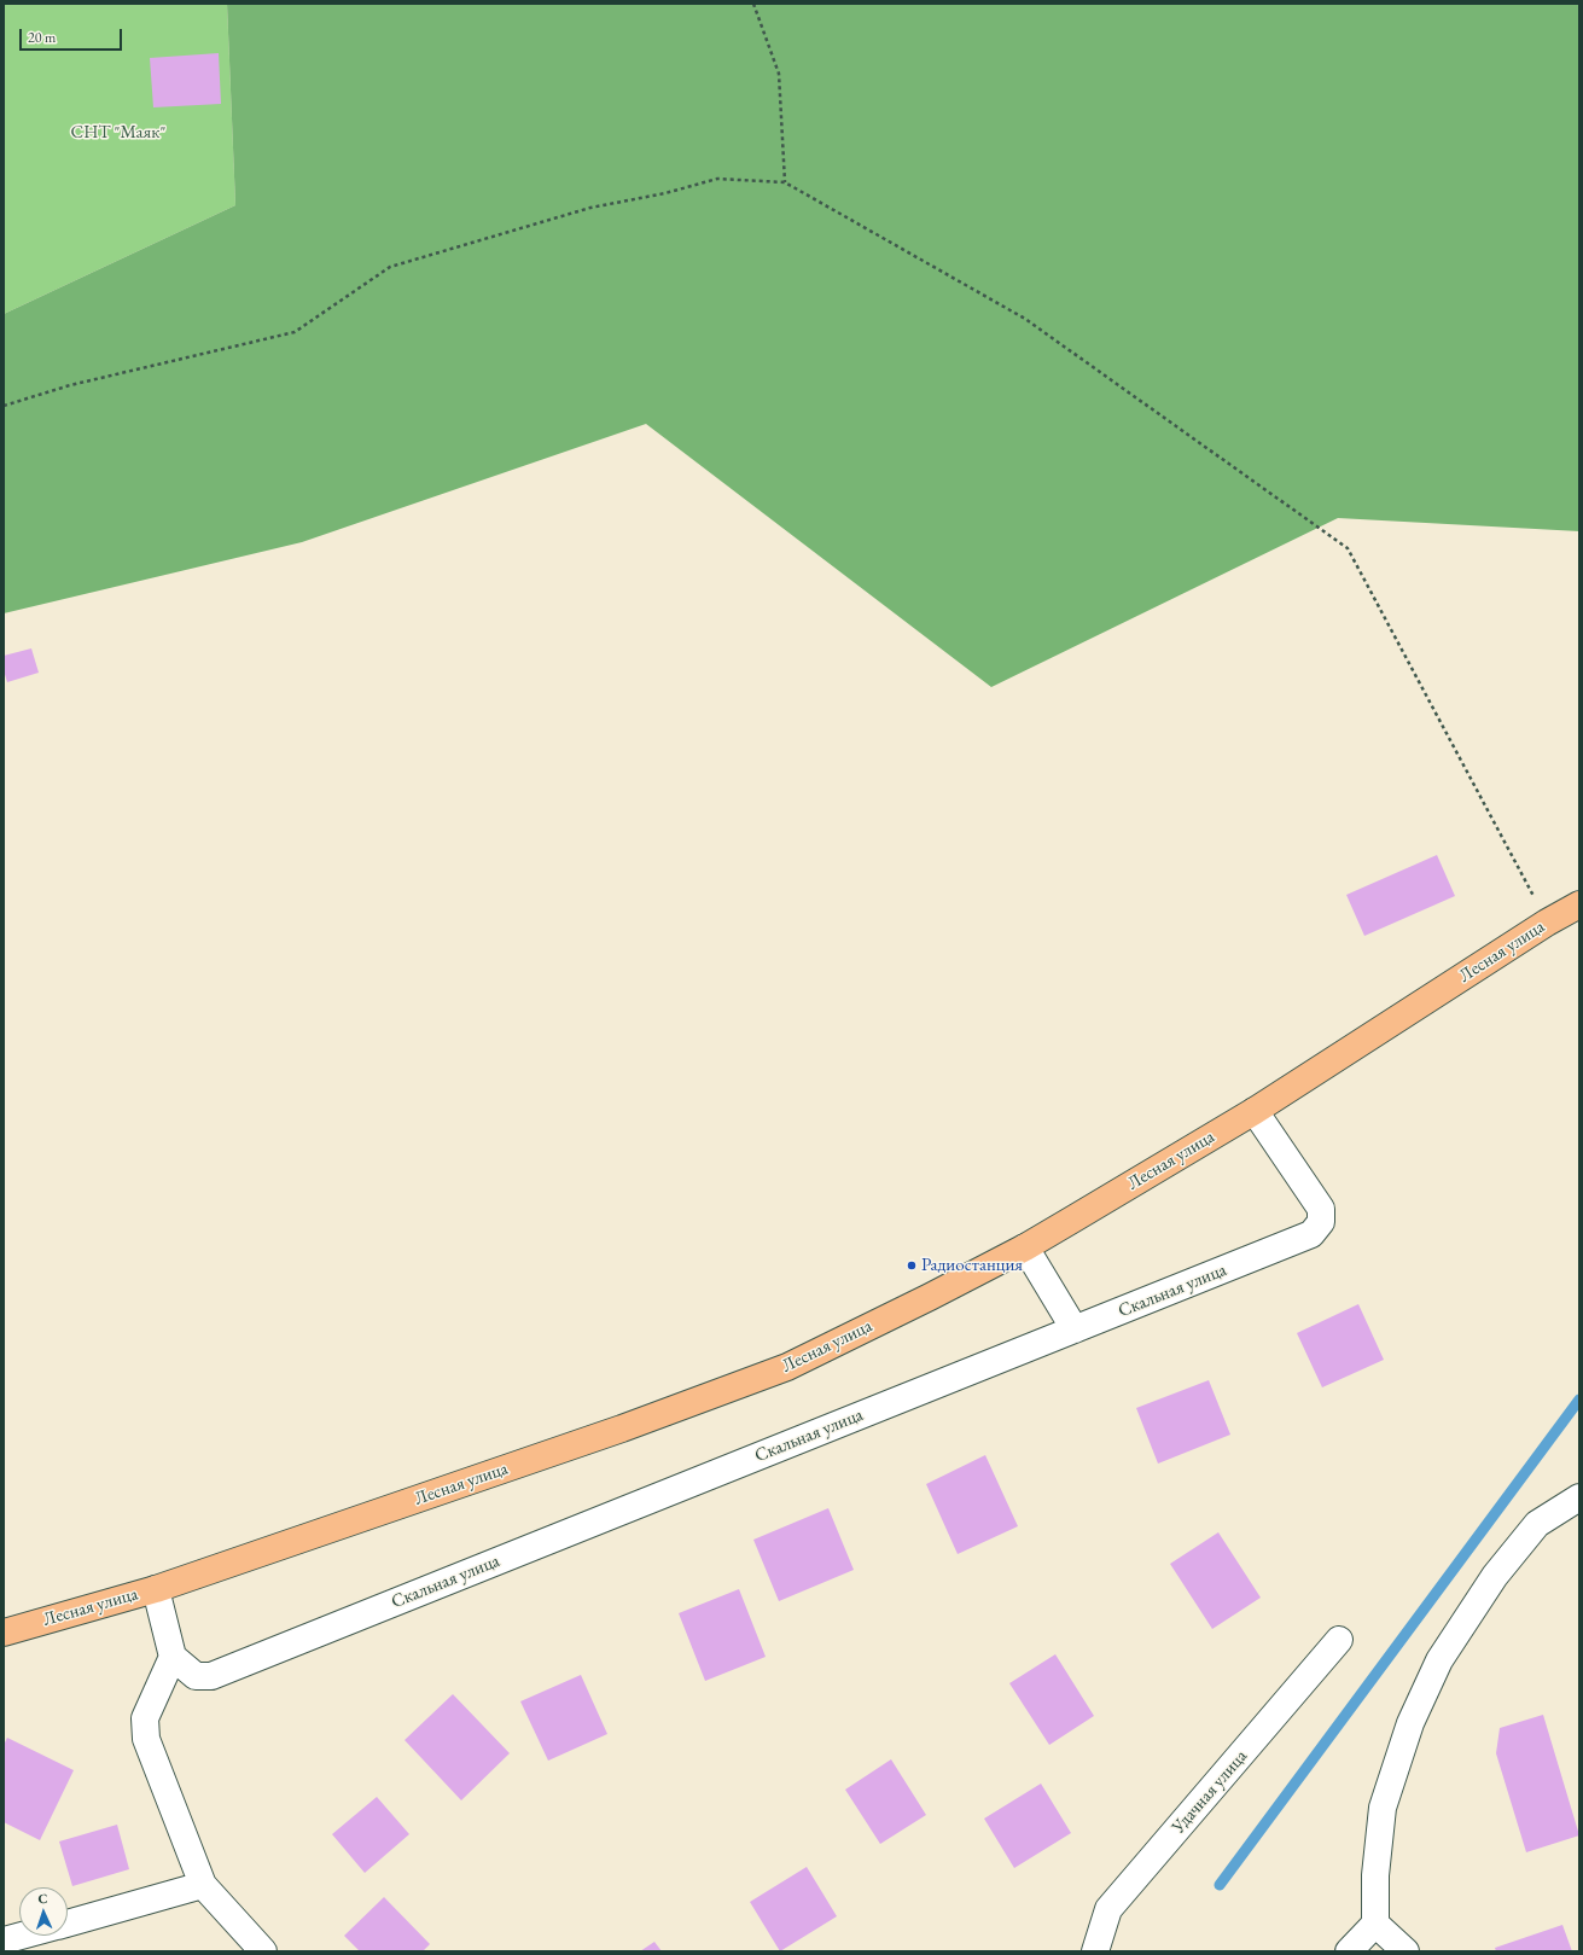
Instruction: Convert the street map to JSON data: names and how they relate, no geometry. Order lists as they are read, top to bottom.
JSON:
{
  "streets": {
    "main road": ["Лесная улица"],
    "street": ["Скальная улица", "Удачная улица"]
  },
  "crossings": [
    ["Лесная улица", "Скальная улица"]
  ],
  "parks": ["СНТ \"Маяк\""],
  "places": ["Радиостанция"],
  "scale_bar": "20 m",
  "north": "top"
}
